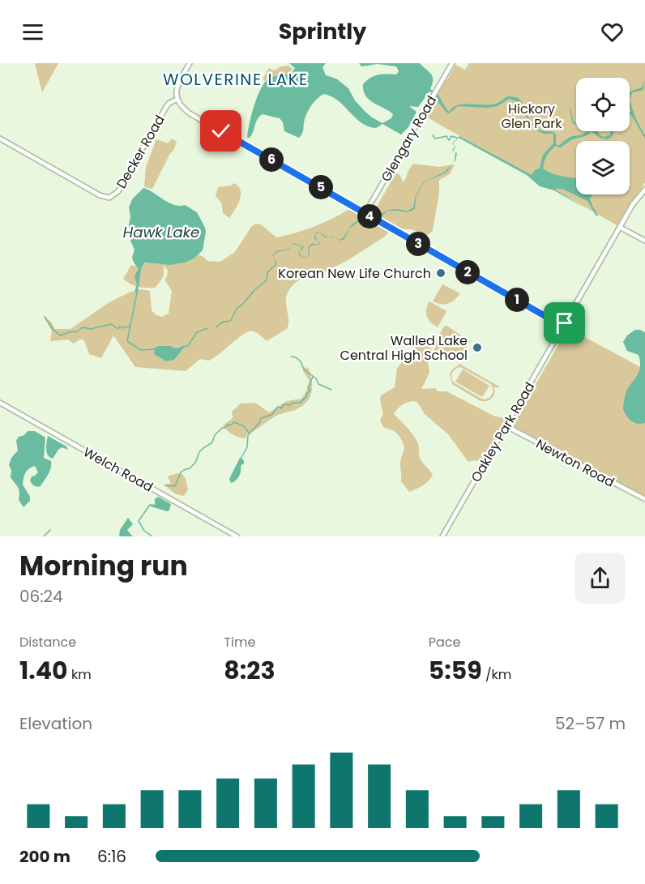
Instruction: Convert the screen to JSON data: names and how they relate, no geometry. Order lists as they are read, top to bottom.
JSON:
{
  "streets": {
    "street": [
      "Glengary Road",
      "Decker Road",
      "Oakley Park Road",
      "Newton Road",
      "Welch Road"
    ]
  },
  "crossings": [
    ["Oakley Park Road", "Newton Road"]
  ],
  "districts": ["WOLVERINE LAKE"],
  "water": ["Hawk Lake"],
  "parks": ["Hickory Glen Park"],
  "places": ["Korean New Life Church", "Walled Lake Central High School"],
  "page": {
    "header": "Sprintly",
    "pins": [
      "6",
      "5",
      "4",
      "3",
      "2",
      "1"
    ],
    "heading": ["Morning run", "06:24"],
    "stats": [
      ["Distance", "1.40 km"],
      ["Time", "8:23"],
      ["Pace", "5:59 /km"]
    ],
    "chart": ["Elevation", "52–57 m"],
    "list": [
      {
        "name": "200 m",
        "note": "6:16"
      }
    ]
  }
}
